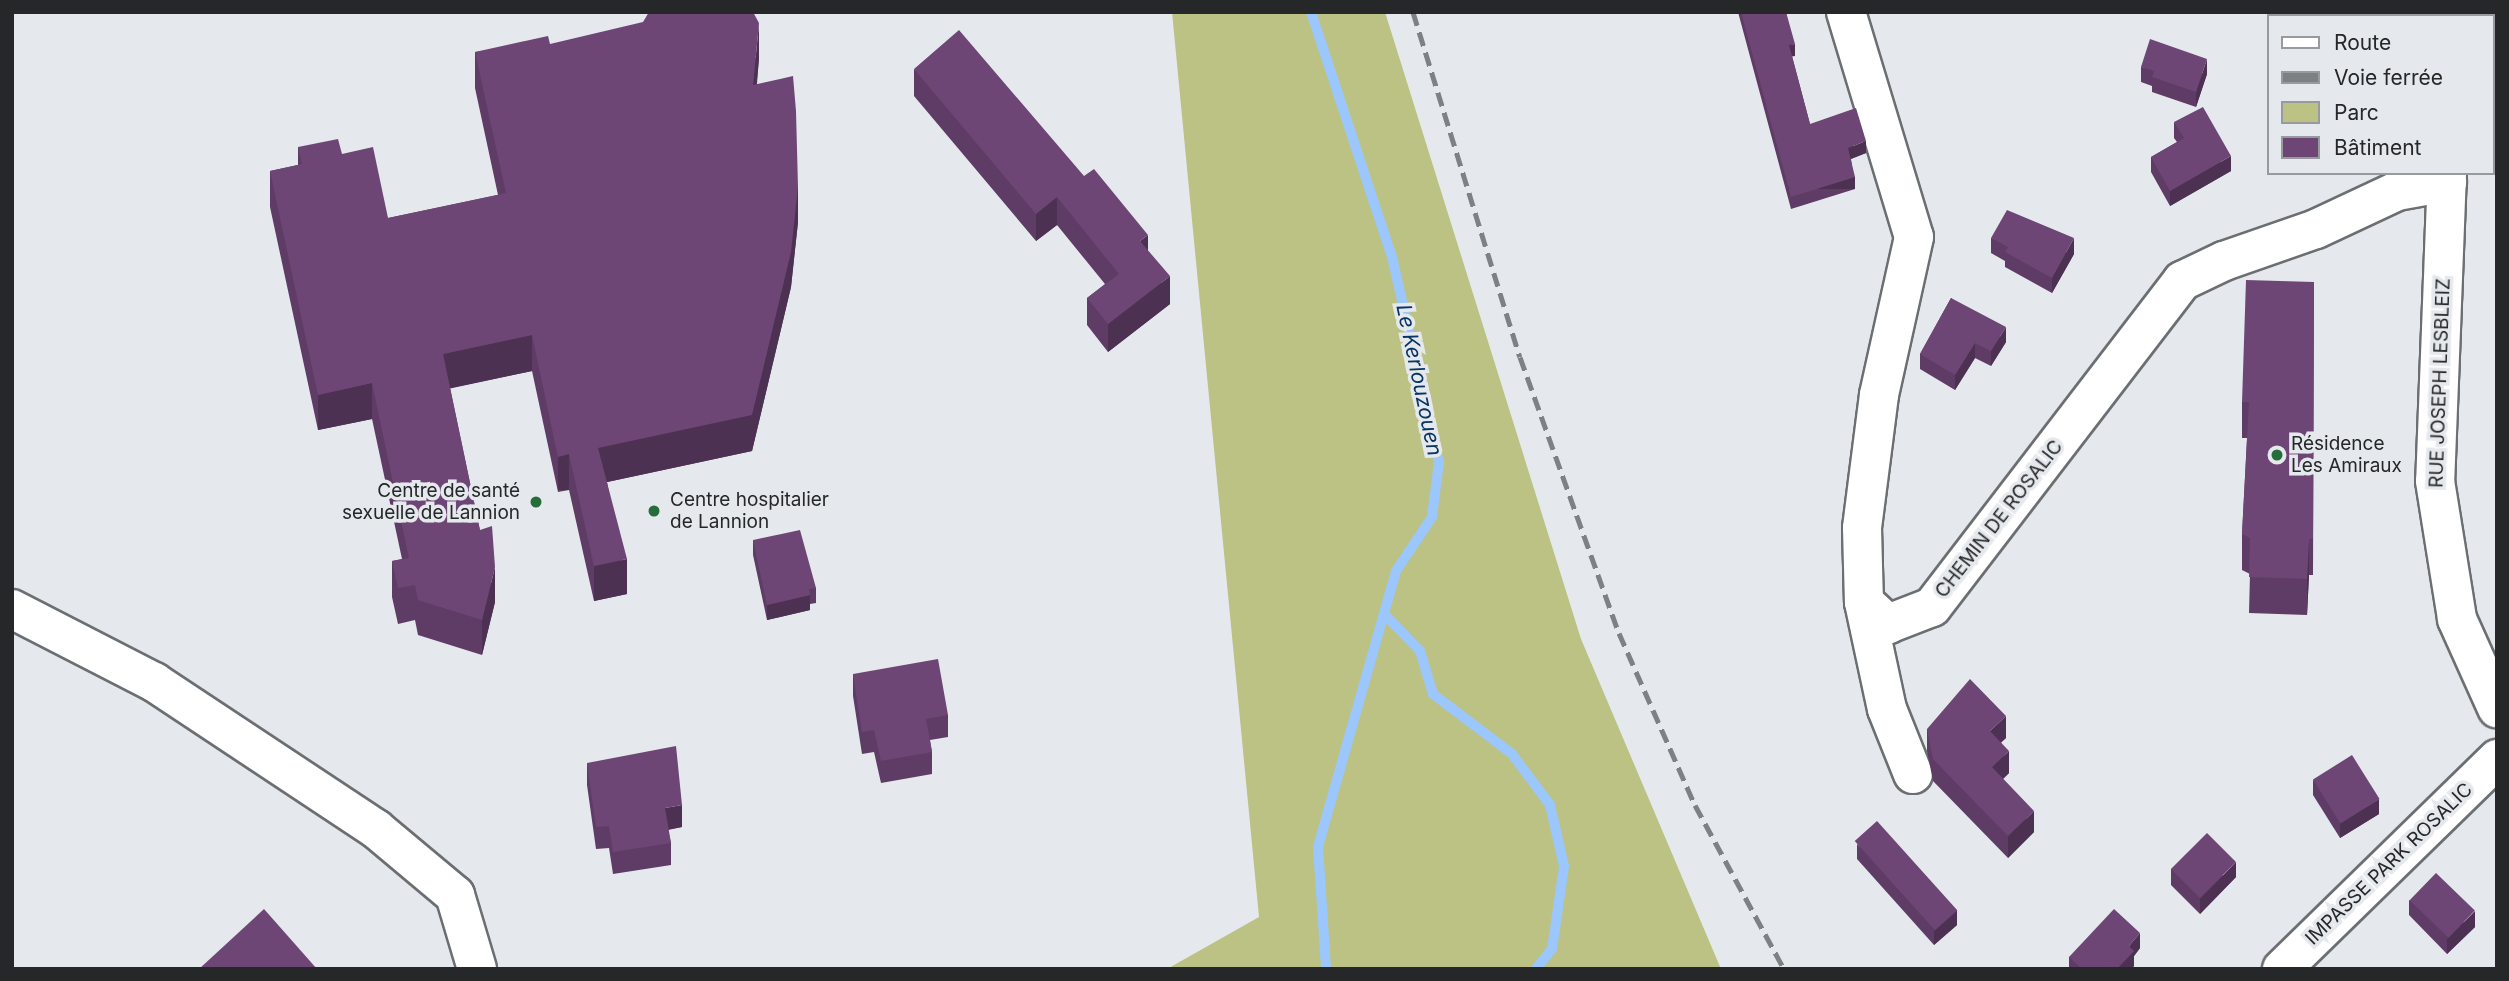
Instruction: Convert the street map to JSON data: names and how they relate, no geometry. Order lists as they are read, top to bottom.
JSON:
{
  "streets": {
    "street": ["RUE JOSEPH LESBLEIZ", "CHEMIN DE ROSALIC", "IMPASSE PARK ROSALIC"]
  },
  "crossings": [
    ["RUE JOSEPH LESBLEIZ", "CHEMIN DE ROSALIC"]
  ],
  "water": ["Le Kerlouzouen"],
  "places": ["Résidence Les Amiraux", "Centre de santé sexuelle de Lannion", "Centre hospitalier de Lannion"],
  "legend": [
    "Route",
    "Voie ferrée",
    "Parc",
    "Bâtiment"
  ]
}
